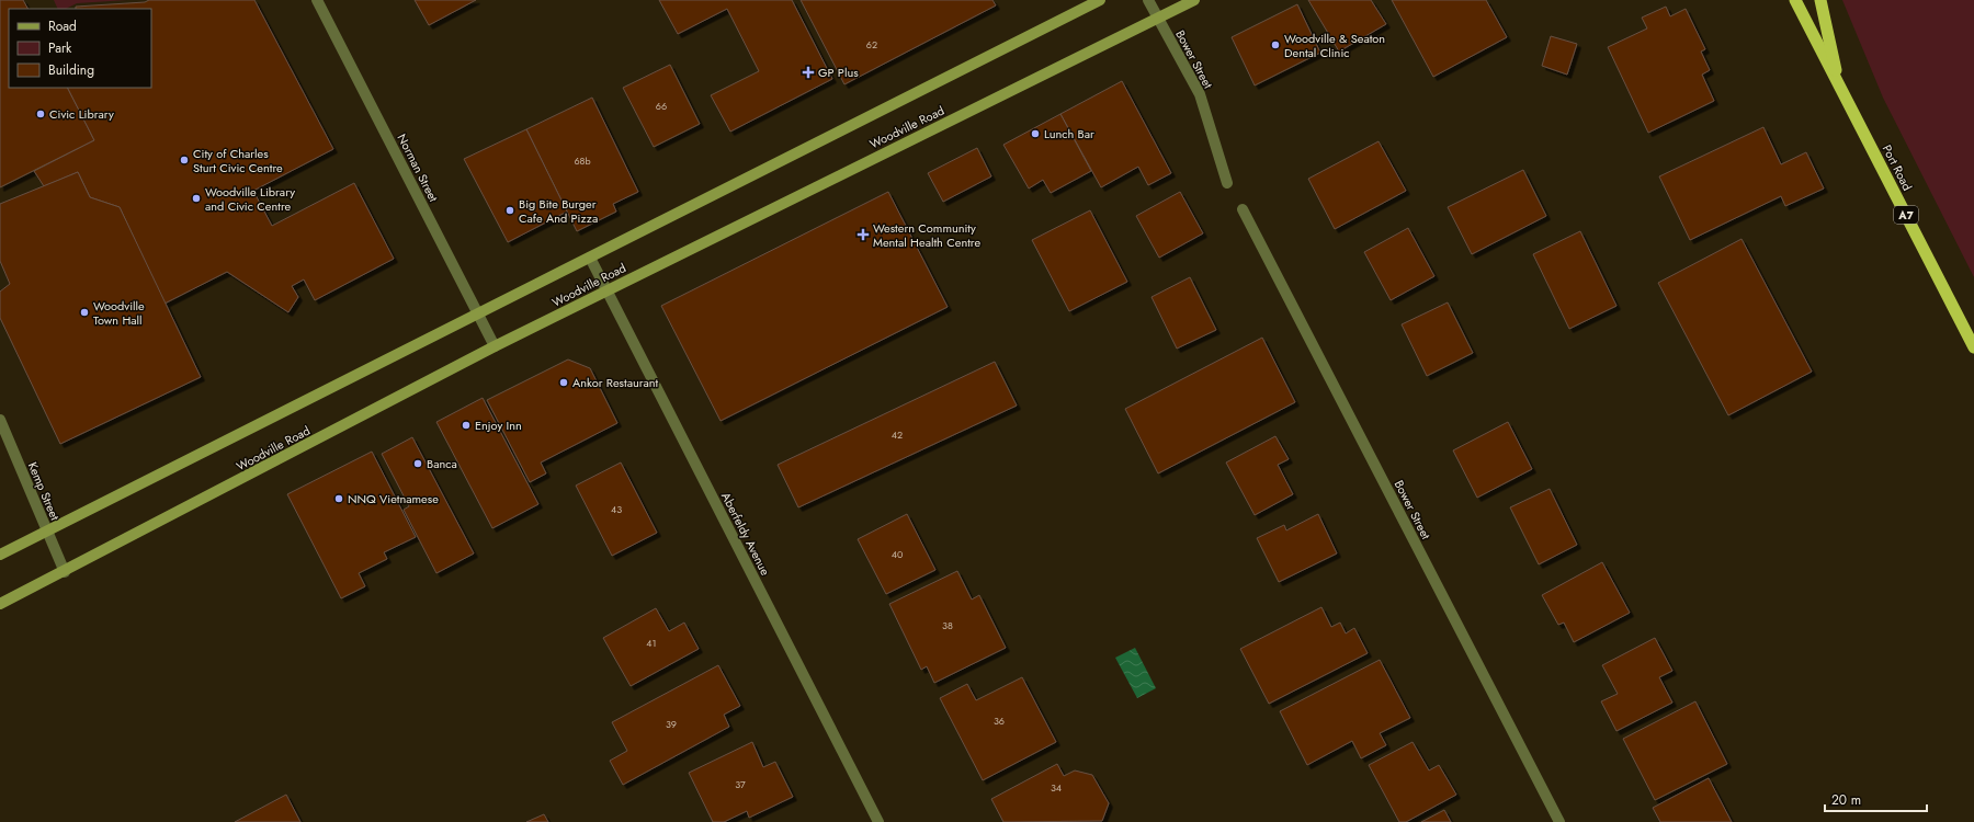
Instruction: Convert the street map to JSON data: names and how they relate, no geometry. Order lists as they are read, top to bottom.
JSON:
{
  "streets": {
    "highway": ["Port Road", "A7"],
    "main road": ["Woodville Road"],
    "street": [
      "Bower Street",
      "Norman Street",
      "Kemp Street",
      "Aberfeldy Avenue"
    ]
  },
  "crossings": [
    ["Bower Street", "Woodville Road"],
    ["Woodville Road", "Norman Street"],
    ["Woodville Road", "Kemp Street"],
    ["Woodville Road", "Aberfeldy Avenue"]
  ],
  "places": {
    "other": [
      "Woodville & Seaton Dental Clinic",
      "Civic Library",
      "Lunch Bar",
      "City of Charles Sturt Civic Centre",
      "Woodville Library and Civic Centre",
      "Big Bite Burger Cafe And Pizza",
      "Woodville Town Hall",
      "Ankor Restaurant",
      "Enjoy Inn",
      "Banca",
      "NNQ Vietnamese"
    ],
    "health": ["GP Plus", "Western Community Mental Health Centre"]
  },
  "house_numbers": [
    "62",
    "66",
    "68b",
    "42",
    "43",
    "40",
    "38",
    "41",
    "36",
    "39",
    "37",
    "34"
  ],
  "legend": ["Road", "Park", "Building"],
  "scale_bar": "20 m"
}
